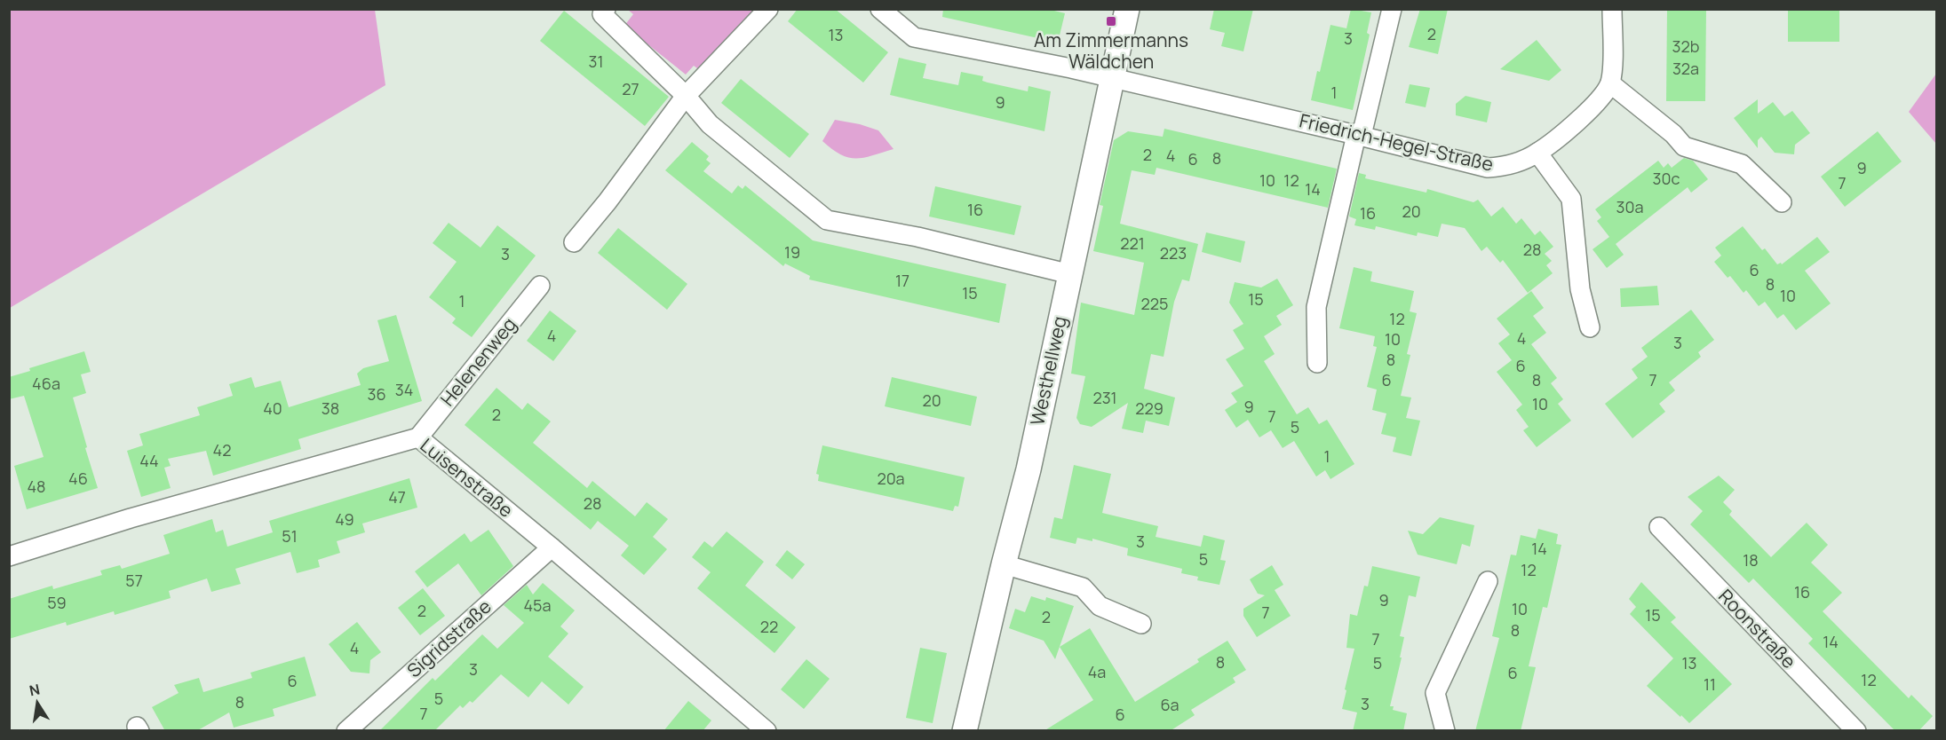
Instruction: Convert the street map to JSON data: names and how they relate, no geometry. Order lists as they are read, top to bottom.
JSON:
{
  "streets": {
    "street": [
      "Friedrich-Hegel-Straße",
      "Helenenweg",
      "Westhellweg",
      "Luisenstraße",
      "Roonstraße",
      "Sigridstraße"
    ]
  },
  "crossings": [
    ["Friedrich-Hegel-Straße", "Westhellweg"],
    ["Helenenweg", "Luisenstraße"],
    ["Luisenstraße", "Sigridstraße"]
  ],
  "places": {
    "transit": ["Am Zimmermanns Wäldchen"]
  },
  "house_numbers": [
    "2",
    "13",
    "3",
    "32b",
    "31",
    "32a",
    "27",
    "1",
    "9",
    "2",
    "4",
    "8",
    "6",
    "9",
    "30c",
    "10",
    "12",
    "7",
    "14",
    "30a",
    "16",
    "20",
    "16",
    "221",
    "28",
    "19",
    "223",
    "3",
    "6",
    "17",
    "8",
    "15",
    "10",
    "15",
    "1",
    "225",
    "12",
    "4",
    "4",
    "10",
    "3",
    "8",
    "6",
    "6",
    "8",
    "7",
    "46a",
    "34",
    "36",
    "231",
    "20",
    "10",
    "9",
    "40",
    "38",
    "229",
    "2",
    "7",
    "5",
    "42",
    "1",
    "44",
    "46",
    "20a",
    "48",
    "47",
    "28",
    "49",
    "51",
    "3",
    "14",
    "5",
    "18",
    "12",
    "57",
    "16",
    "9",
    "59",
    "45a",
    "10",
    "2",
    "7",
    "15",
    "2",
    "22",
    "8",
    "7",
    "14",
    "4",
    "8",
    "5",
    "13",
    "3",
    "4a",
    "6",
    "12",
    "6",
    "11",
    "5",
    "8",
    "3",
    "6a",
    "7",
    "6"
  ],
  "north": "top"
}
